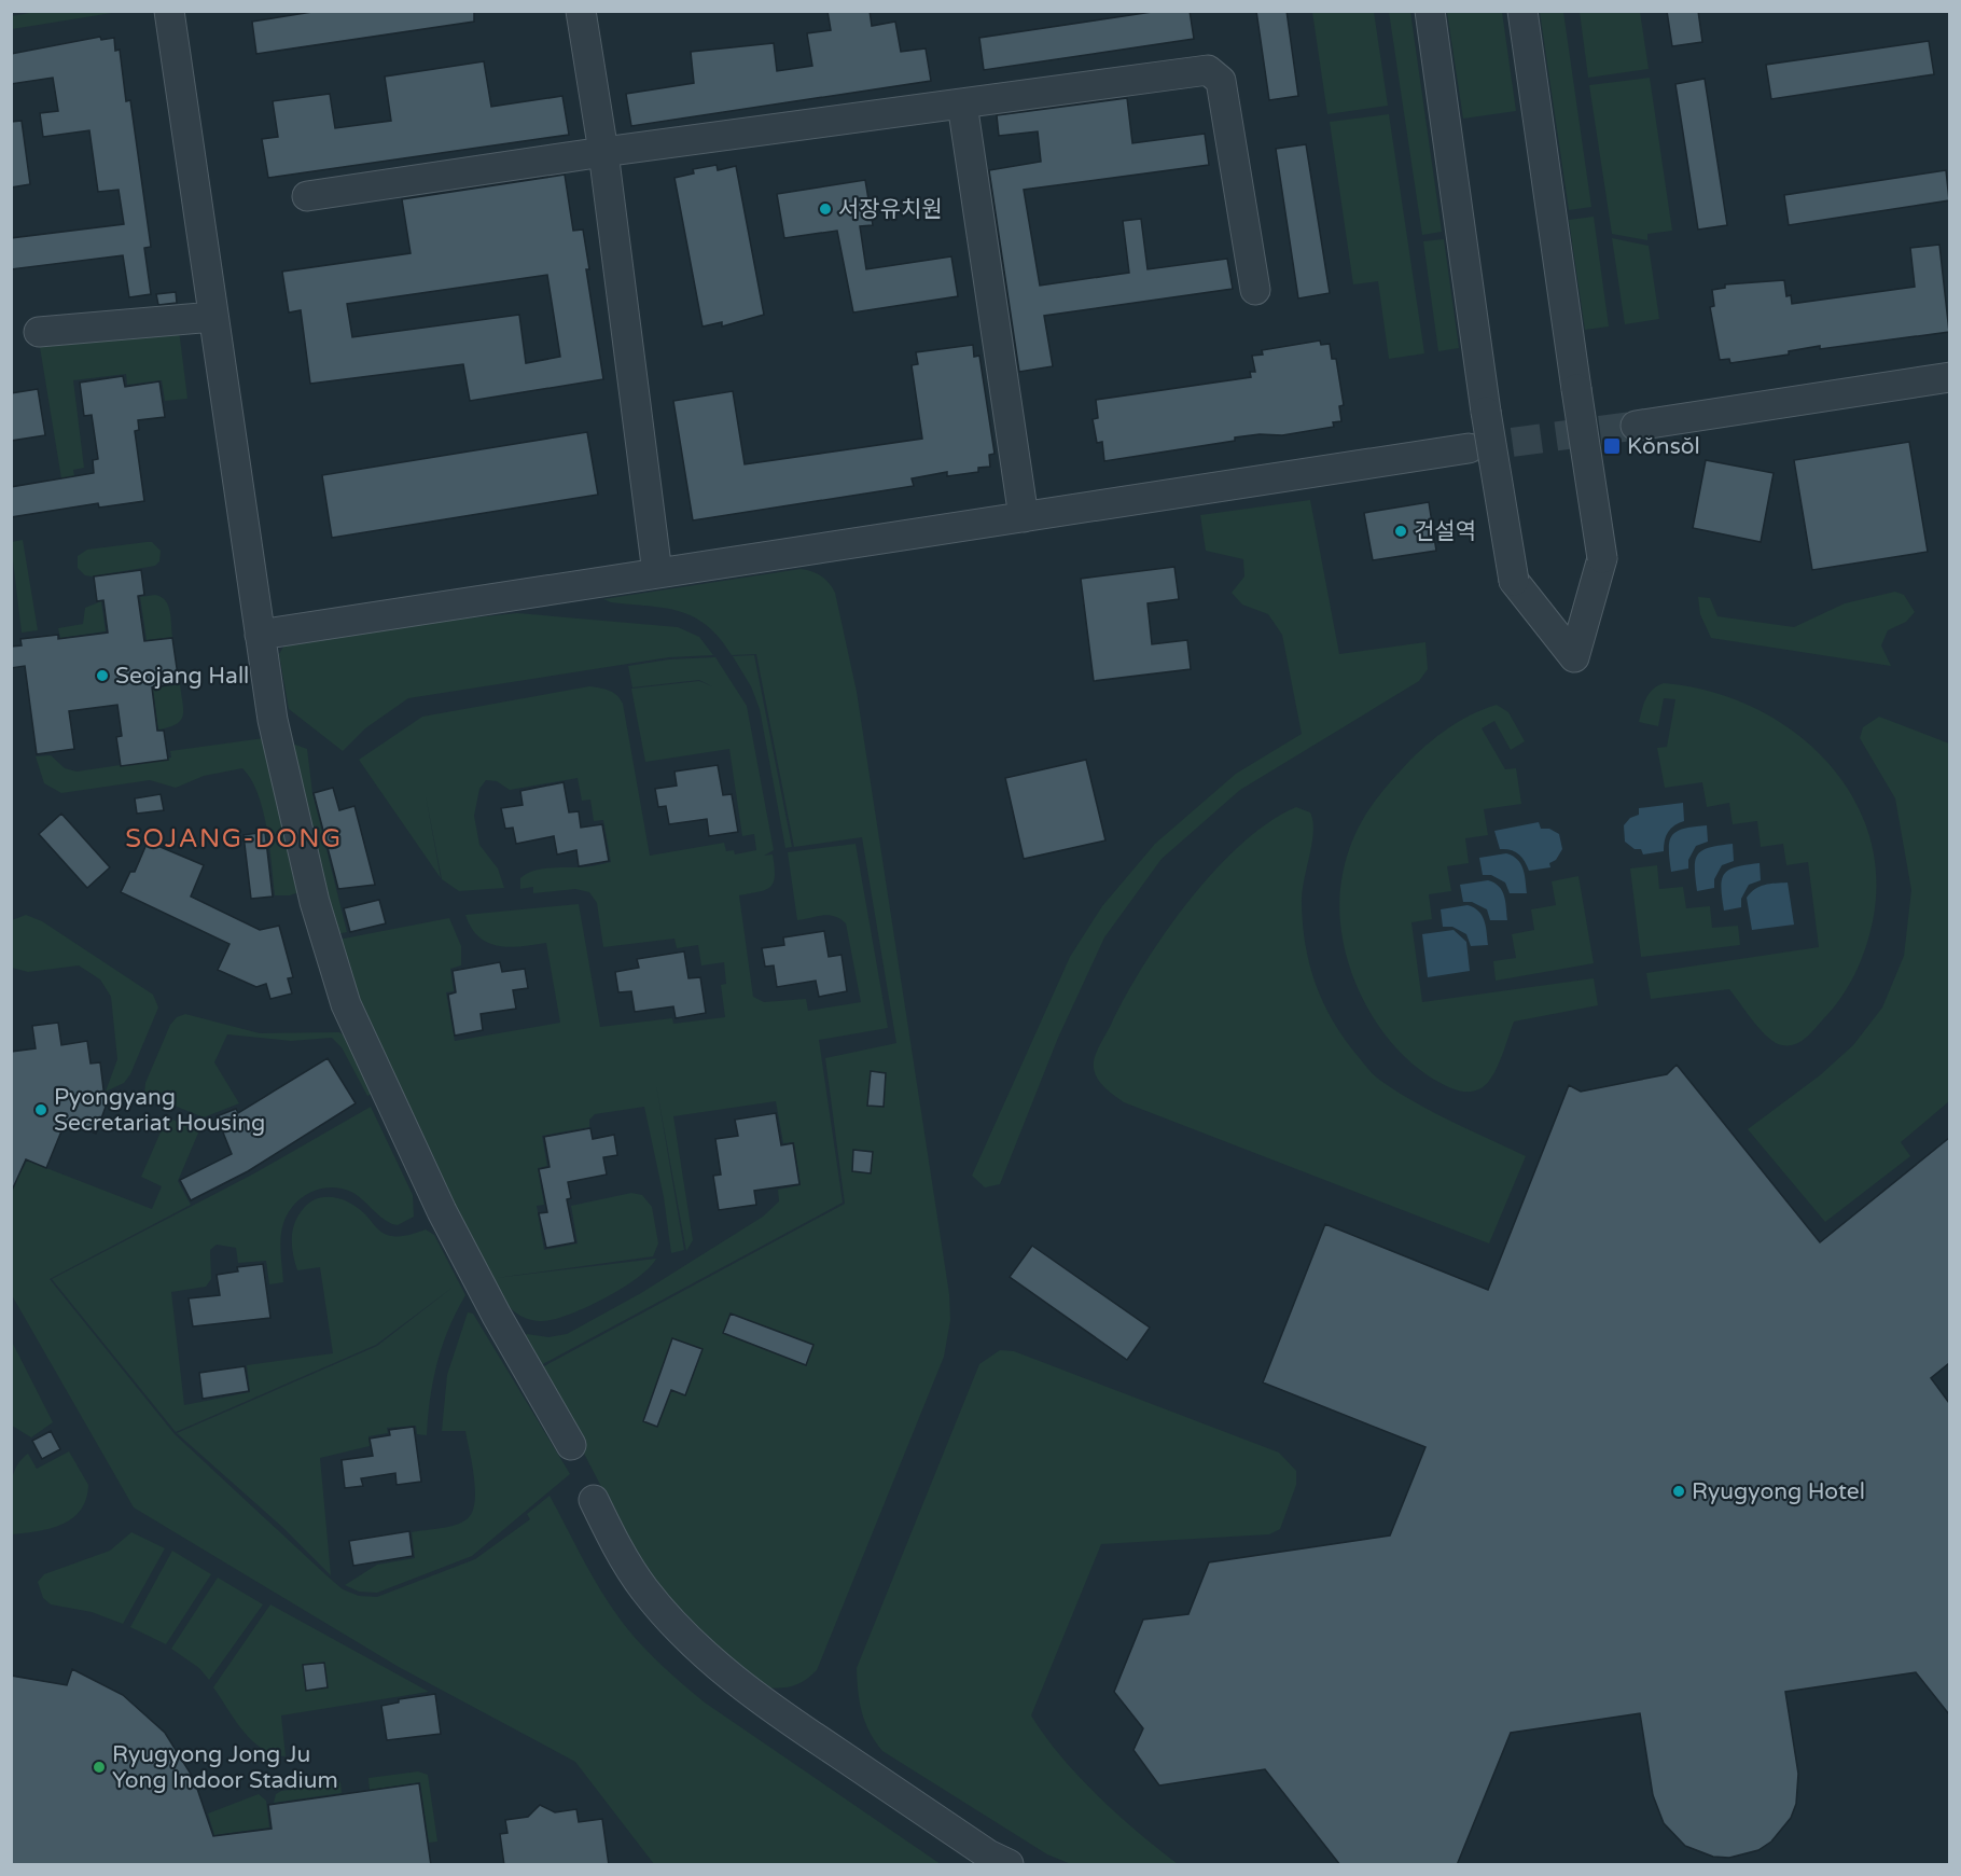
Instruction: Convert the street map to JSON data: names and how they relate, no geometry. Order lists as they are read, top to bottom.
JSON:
{
  "districts": ["SOJANG-DONG"],
  "places": {
    "other": [
      "서장유치원",
      "건설역",
      "Seojang Hall",
      "Pyongyang Secretariat Housing",
      "Ryugyong Hotel",
      "Ryugyong Jong Ju Yong Indoor Stadium"
    ],
    "transit": ["Kŏnsŏl"]
  }
}
